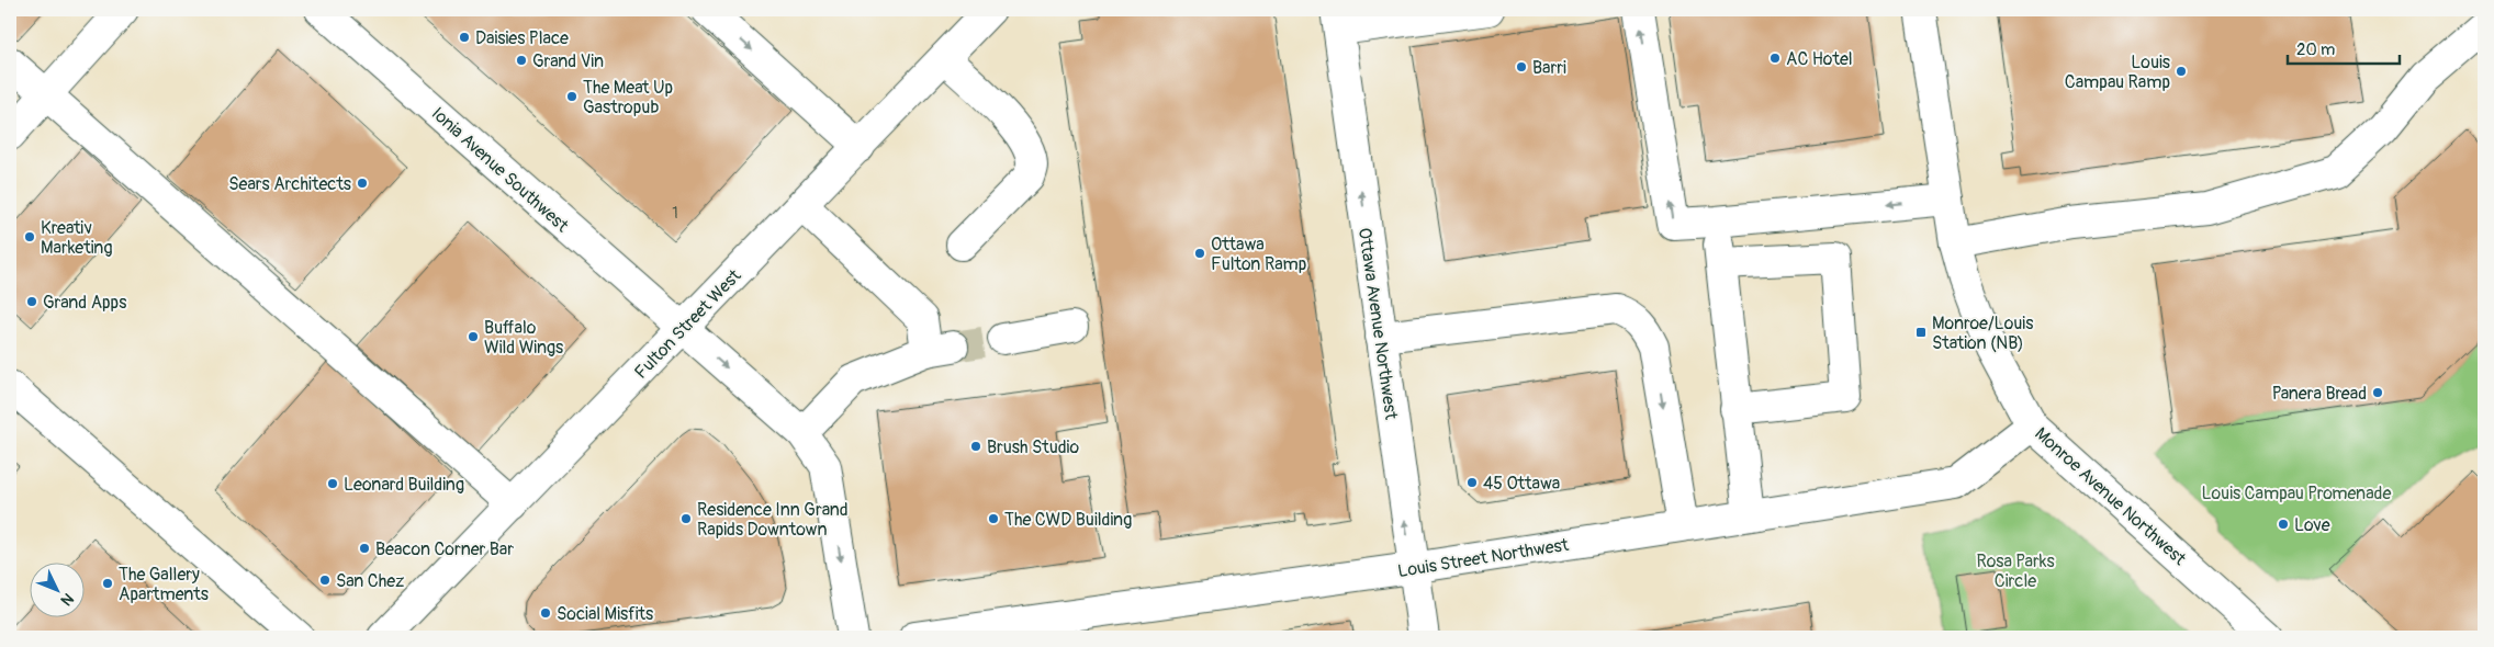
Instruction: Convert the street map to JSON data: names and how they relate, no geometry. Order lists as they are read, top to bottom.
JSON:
{
  "streets": {
    "street": [
      "Ionia Avenue Southwest",
      "Fulton Street West",
      "Ottawa Avenue Northwest",
      "Monroe Avenue Northwest",
      "Louis Street Northwest"
    ]
  },
  "crossings": [
    ["Ionia Avenue Southwest", "Fulton Street West"],
    ["Ottawa Avenue Northwest", "Louis Street Northwest"],
    ["Monroe Avenue Northwest", "Louis Street Northwest"]
  ],
  "one_way": ["Ionia Avenue Southwest", "Ottawa Avenue Northwest"],
  "parks": ["Louis Campau Promenade", "Rosa Parks Circle"],
  "places": {
    "other": [
      "Daisies Place",
      "AC Hotel",
      "Grand Vin",
      "Barri",
      "Louis Campau Ramp",
      "The Meat Up Gastropub",
      "Sears Architects",
      "Kreativ Marketing",
      "Ottawa Fulton Ramp",
      "Grand Apps",
      "Buffalo Wild Wings",
      "Panera Bread",
      "Brush Studio",
      "45 Ottawa",
      "Leonard Building",
      "Residence Inn Grand Rapids Downtown",
      "The CWD Building",
      "Love",
      "Beacon Corner Bar",
      "San Chez",
      "The Gallery Apartments",
      "Social Misfits"
    ],
    "transit": ["Monroe/Louis Station (NB)"]
  },
  "house_numbers": ["1"],
  "scale_bar": "20 m",
  "north": "bottom right"
}
